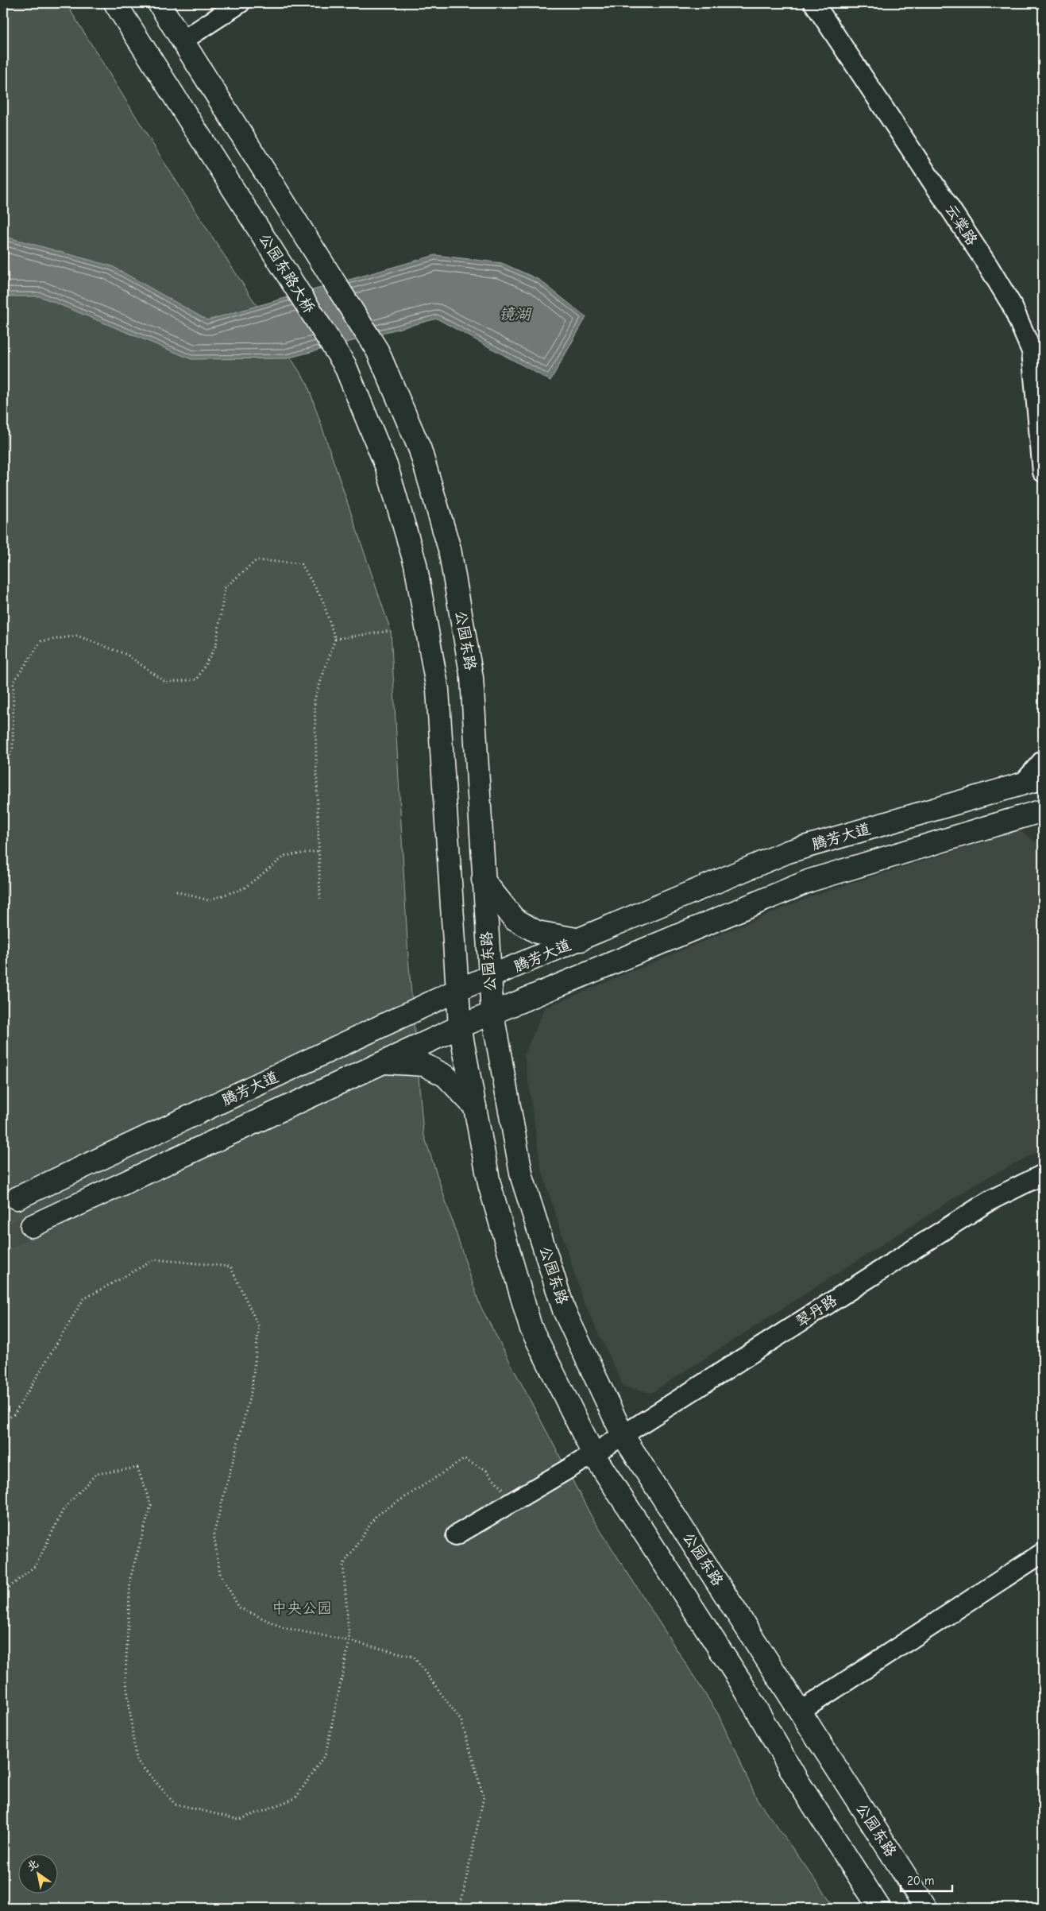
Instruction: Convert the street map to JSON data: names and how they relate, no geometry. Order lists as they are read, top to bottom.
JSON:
{
  "streets": {
    "main road": ["公园东路大桥", "公园东路", "腾芳大道"],
    "street": ["云棠路", "翠丹路"]
  },
  "crossings": [
    ["公园东路大桥", "腾芳大道"],
    ["公园东路", "腾芳大道"],
    ["公园东路", "翠丹路"]
  ],
  "water": ["镜湖"],
  "parks": ["中央公园"],
  "scale_bar": "20 m",
  "north": "top left"
}
